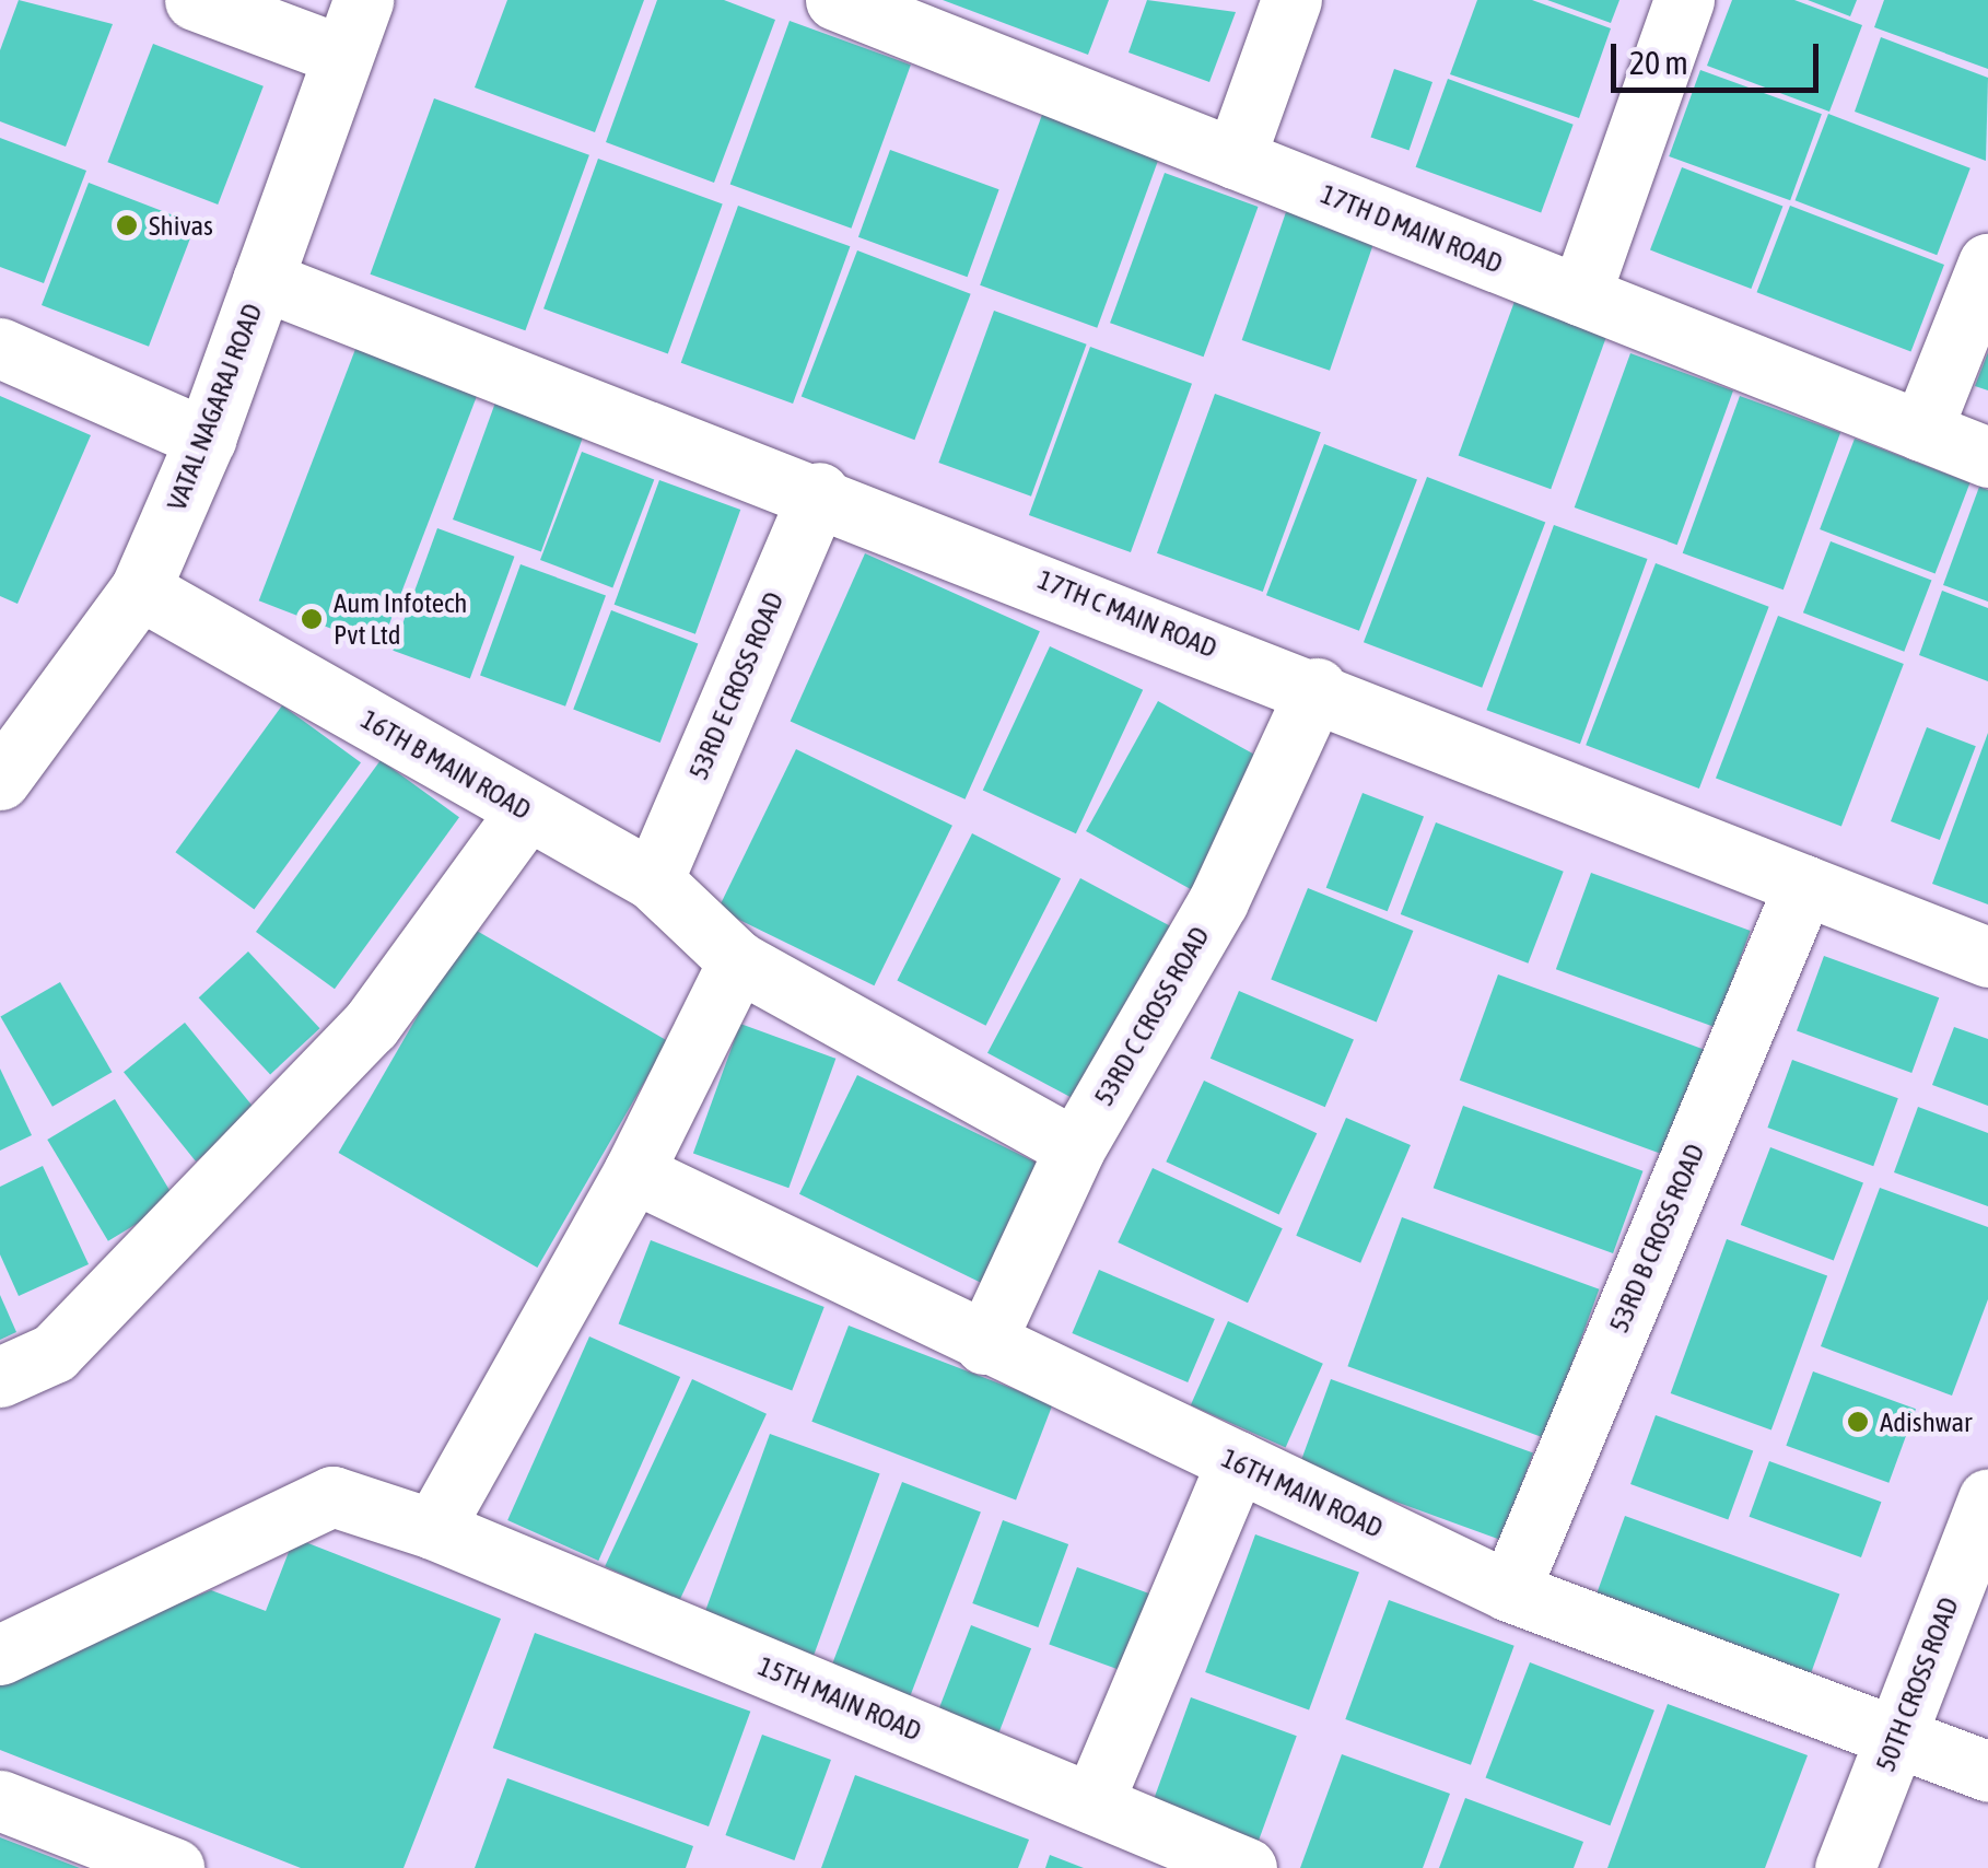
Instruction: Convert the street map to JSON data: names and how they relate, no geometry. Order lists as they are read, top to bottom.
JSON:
{
  "streets": {
    "street": [
      "17TH D MAIN ROAD",
      "VATAL NAGARAJ ROAD",
      "17TH C MAIN ROAD",
      "53RD E CROSS ROAD",
      "16TH B MAIN ROAD",
      "53RD C CROSS ROAD",
      "53RD B CROSS ROAD",
      "16TH MAIN ROAD",
      "50TH CROSS ROAD",
      "15TH MAIN ROAD"
    ]
  },
  "crossings": [
    ["VATAL NAGARAJ ROAD", "17TH C MAIN ROAD"],
    ["VATAL NAGARAJ ROAD", "16TH B MAIN ROAD"],
    ["17TH C MAIN ROAD", "53RD E CROSS ROAD"],
    ["17TH C MAIN ROAD", "53RD C CROSS ROAD"],
    ["17TH C MAIN ROAD", "53RD B CROSS ROAD"],
    ["53RD E CROSS ROAD", "16TH B MAIN ROAD"],
    ["16TH B MAIN ROAD", "53RD C CROSS ROAD"],
    ["53RD C CROSS ROAD", "16TH MAIN ROAD"],
    ["53RD B CROSS ROAD", "16TH MAIN ROAD"],
    ["16TH MAIN ROAD", "50TH CROSS ROAD"]
  ],
  "places": ["Shivas", "Aum Infotech Pvt Ltd", "Adishwar"],
  "scale_bar": "20 m"
}
